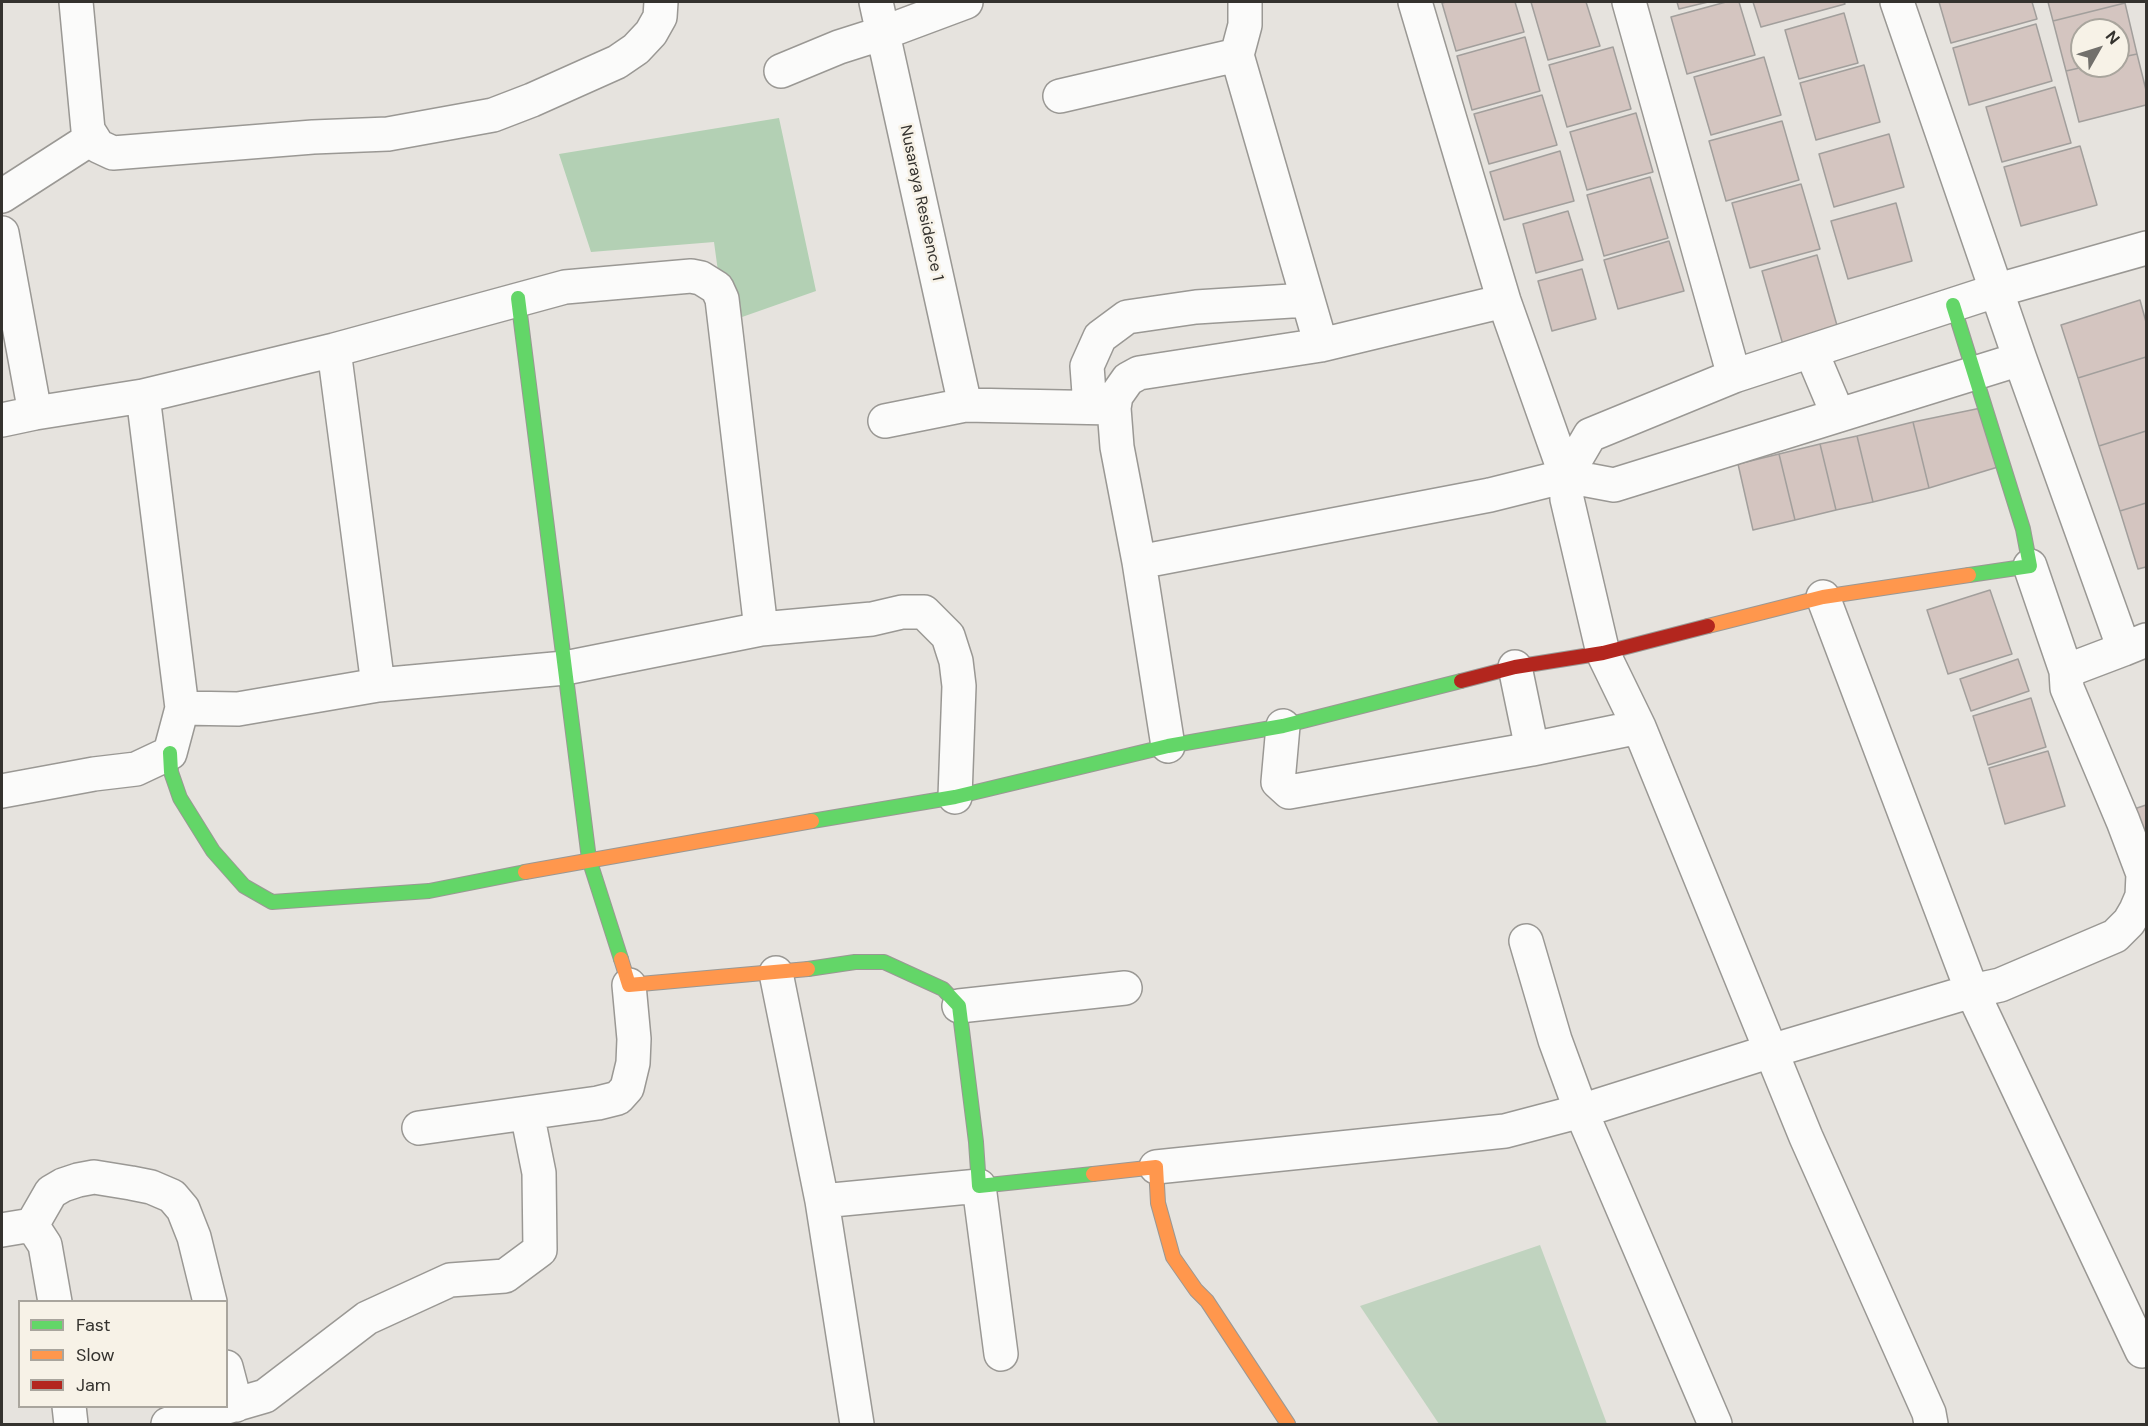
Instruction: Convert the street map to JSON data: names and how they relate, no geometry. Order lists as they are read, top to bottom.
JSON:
{
  "streets": {
    "street": ["Nusaraya Residence 1"]
  },
  "legend": ["Fast", "Slow", "Jam"],
  "north": "top right"
}
